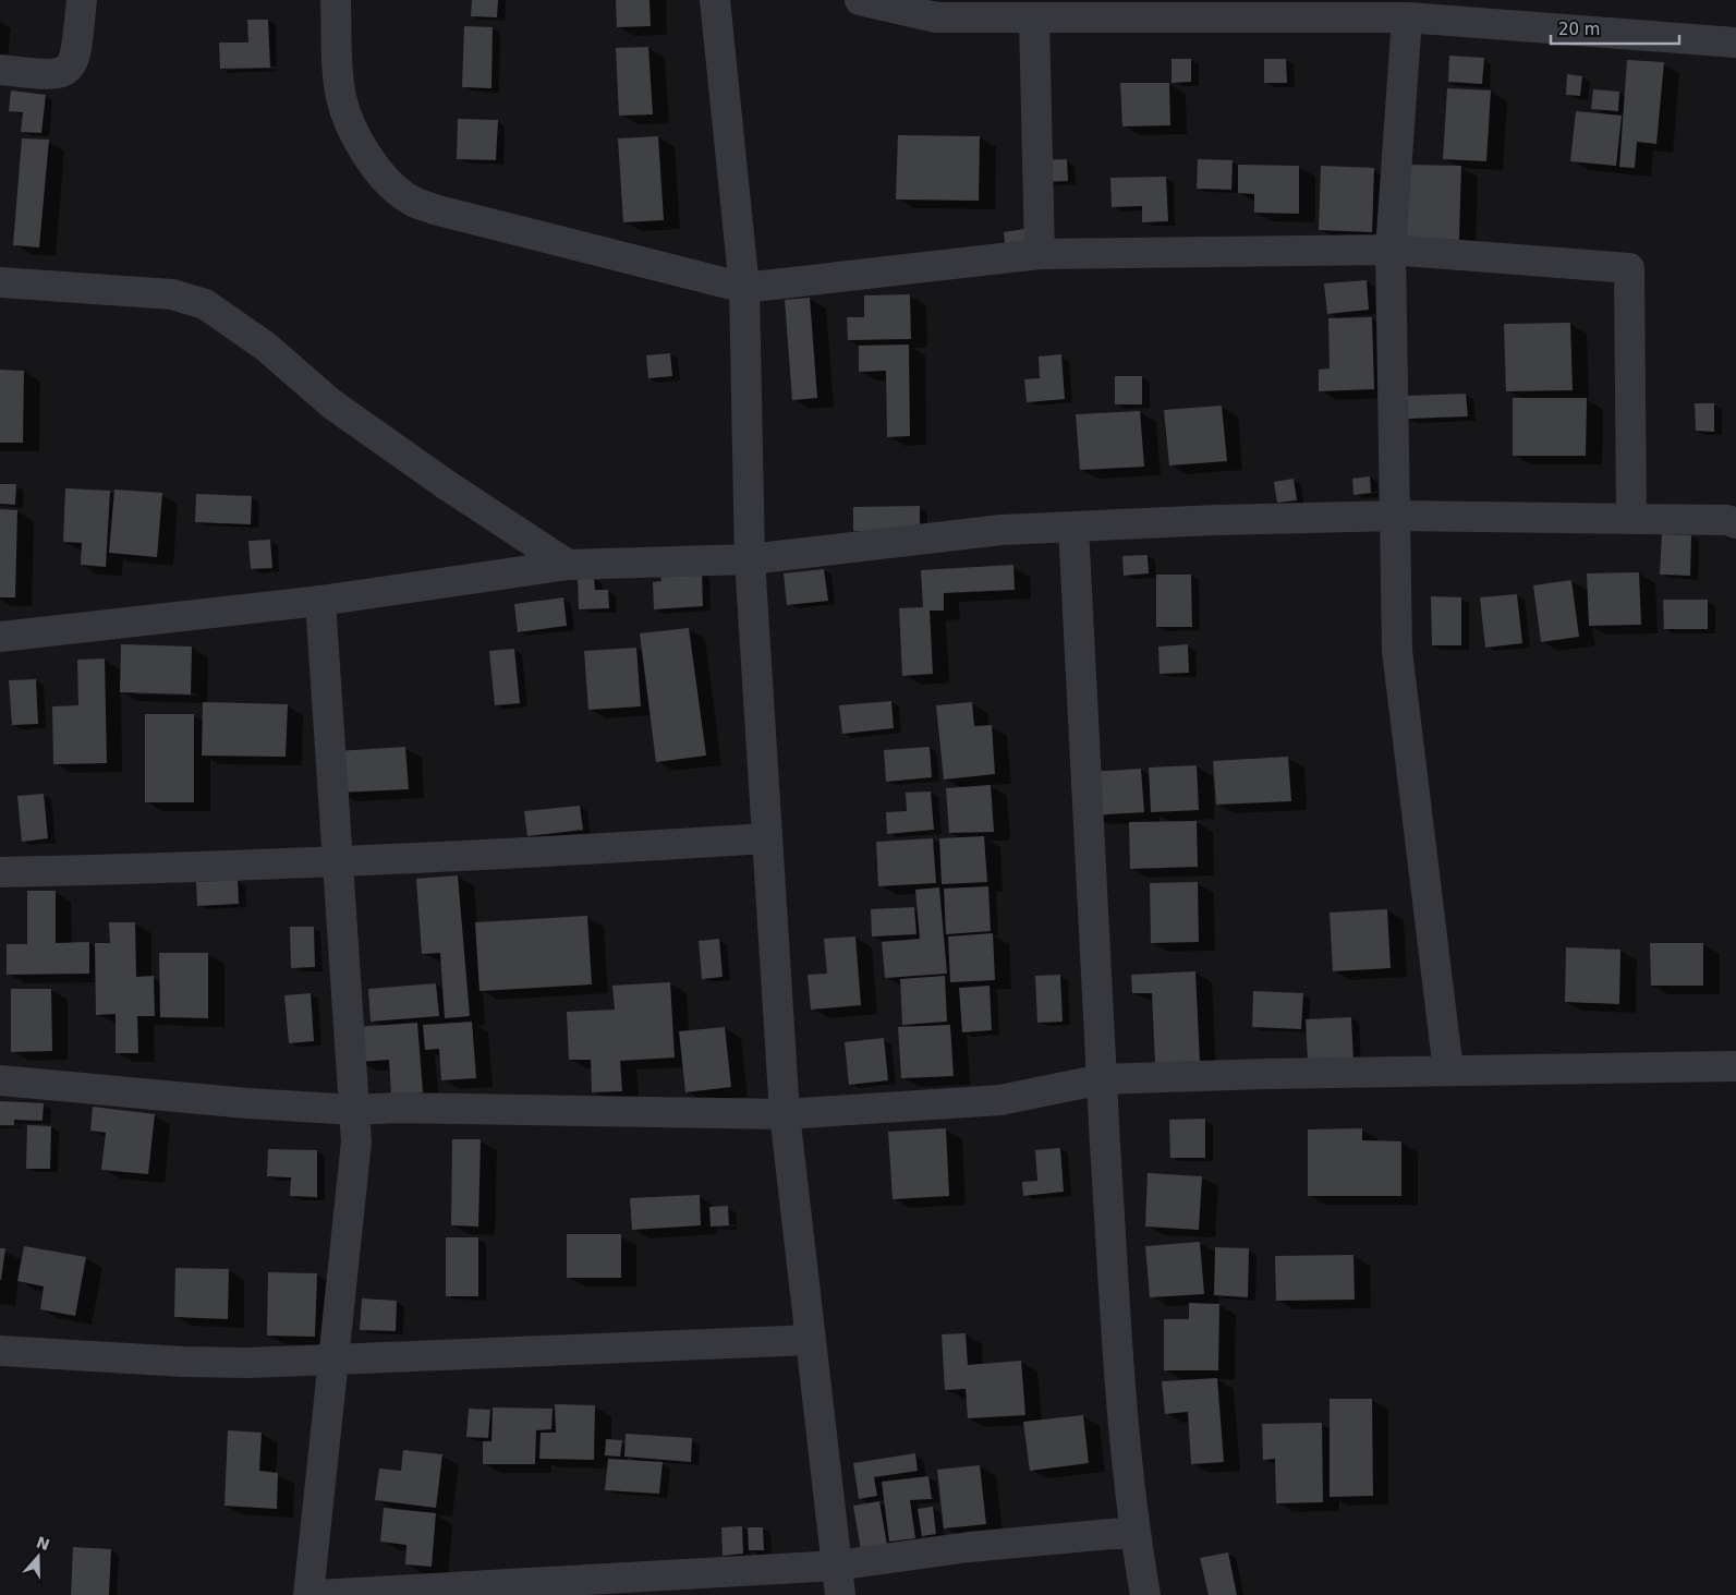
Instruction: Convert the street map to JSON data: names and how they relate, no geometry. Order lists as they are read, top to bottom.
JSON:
{
  "scale_bar": "20 m",
  "north": "top"
}
